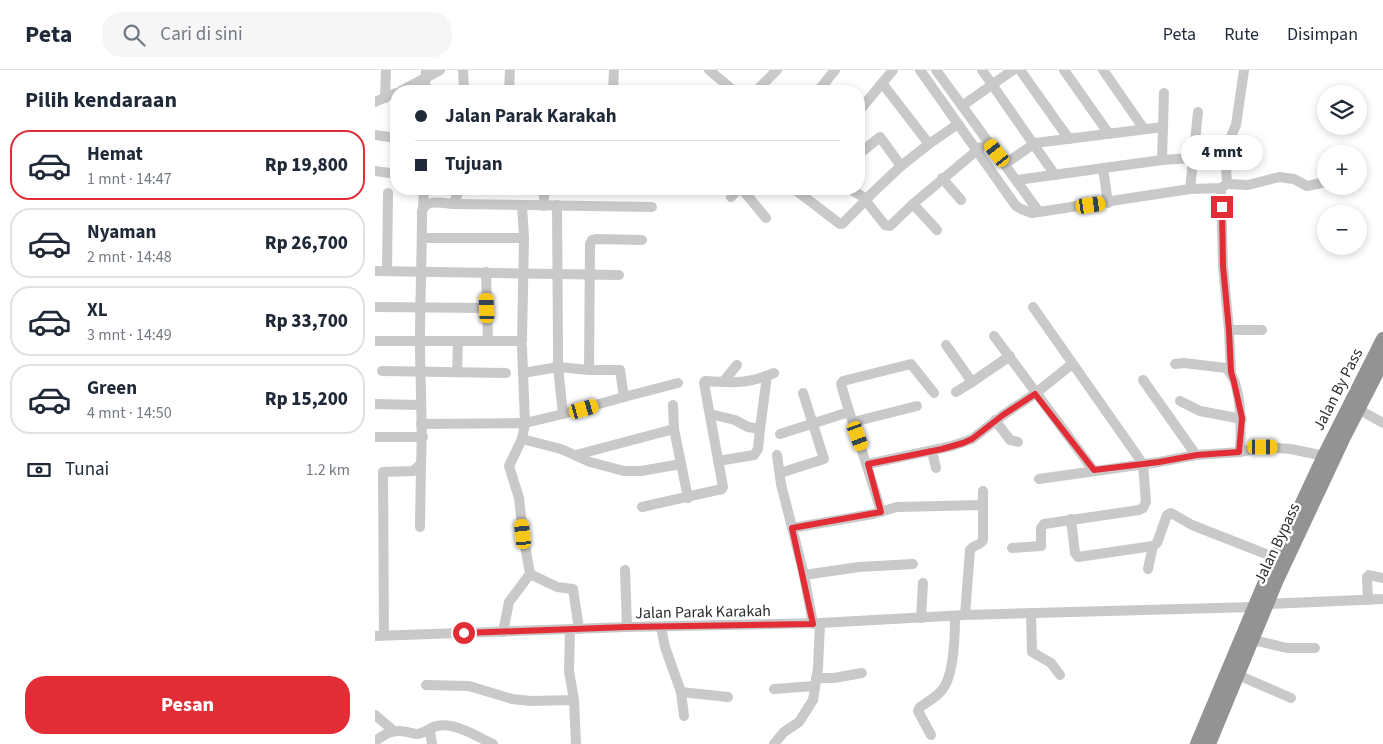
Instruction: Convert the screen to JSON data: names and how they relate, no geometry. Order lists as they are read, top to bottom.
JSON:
{
  "streets": {
    "highway": ["Jalan By Pass", "Jalan Bypass"],
    "street": ["Jalan Parak Karakah"]
  },
  "crossings": [
    ["Jalan By Pass", "Jalan Bypass"],
    ["Jalan Bypass", "Jalan Parak Karakah"]
  ],
  "page": {
    "header": "Peta",
    "search": "Cari di sini",
    "nav": ["Peta", "Rute", "Disimpan"],
    "heading": "Pilih kendaraan",
    "map_buttons": ["+", "−"],
    "banner": ["Jalan Parak Karakah", "Tujuan"],
    "list": [
      {
        "name": "Hemat",
        "note": "1 mnt · 14:47",
        "value": "Rp 19,800"
      },
      {
        "name": "Nyaman",
        "note": "2 mnt · 14:48",
        "value": "Rp 26,700"
      },
      {
        "name": "XL",
        "note": "3 mnt · 14:49",
        "value": "Rp 33,700"
      },
      {
        "name": "Green",
        "note": "4 mnt · 14:50",
        "value": "Rp 15,200"
      }
    ],
    "bubble": "4 mnt",
    "pay": ["Tunai", "1.2 km"],
    "buttons": "Pesan"
  }
}
